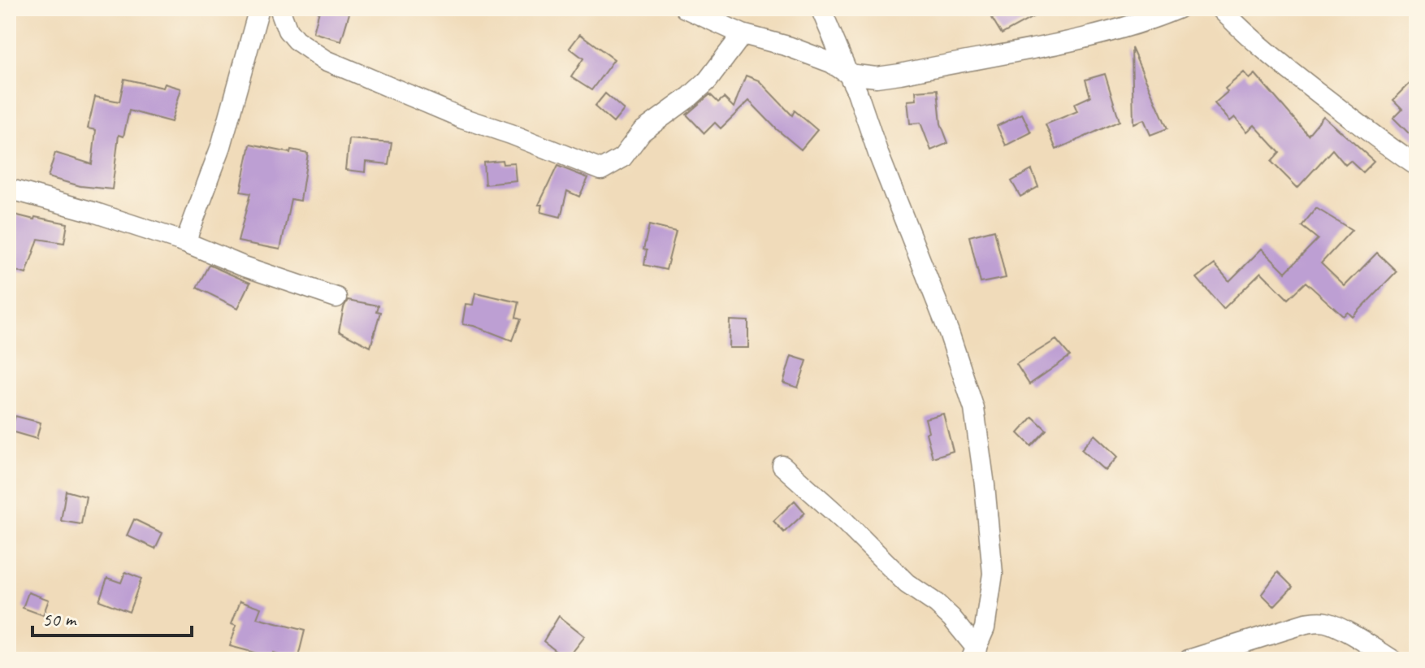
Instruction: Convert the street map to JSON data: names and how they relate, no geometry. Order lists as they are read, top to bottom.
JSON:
{
  "scale_bar": "50 m"
}
